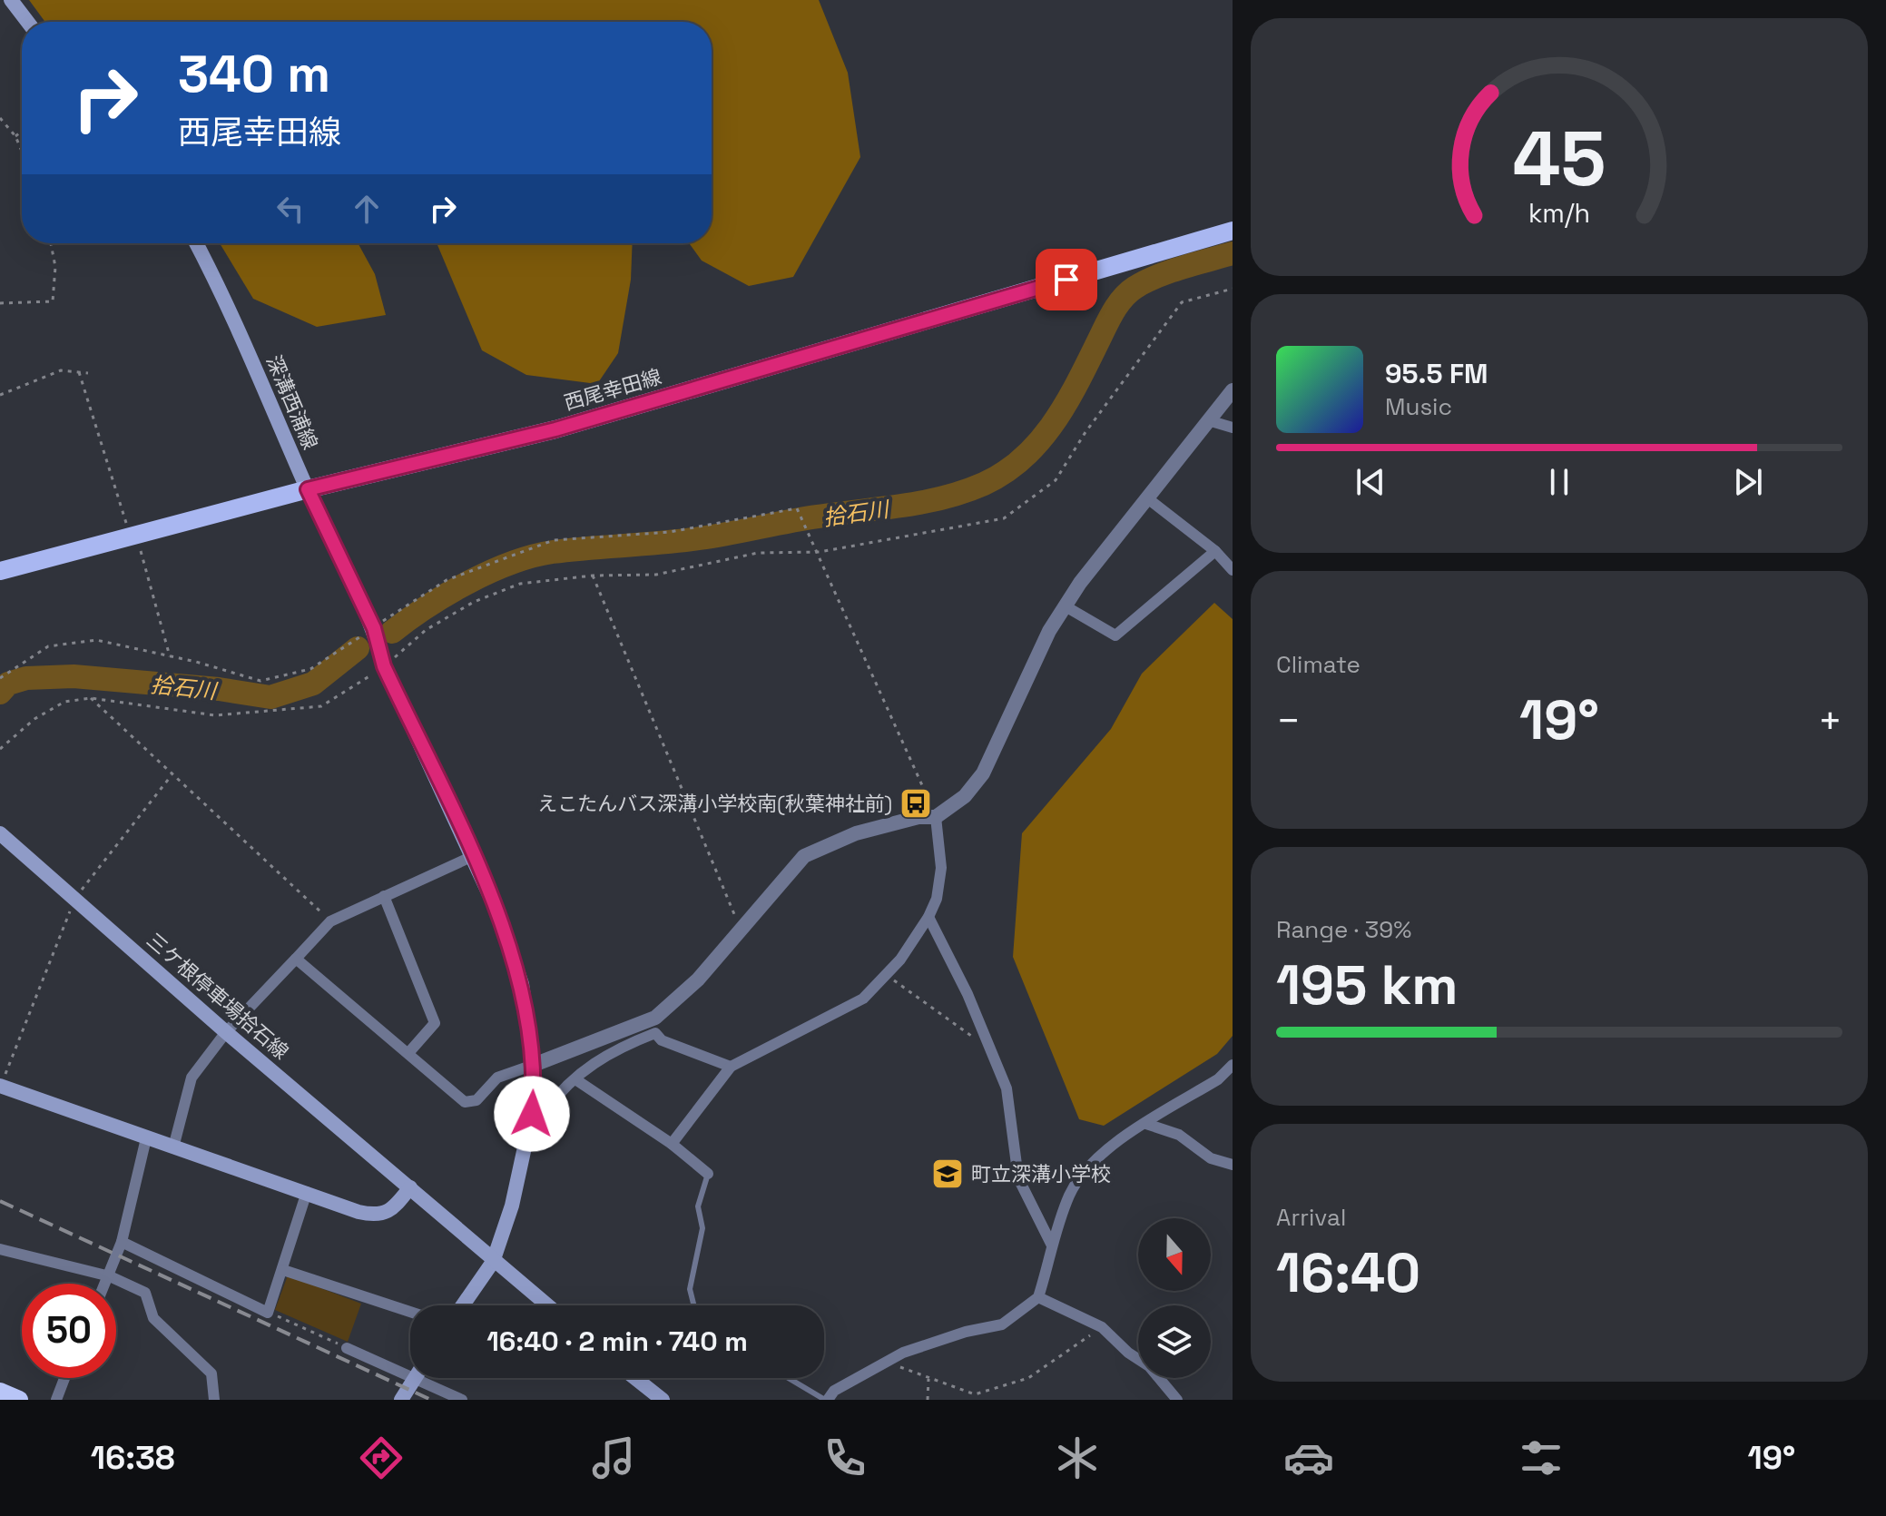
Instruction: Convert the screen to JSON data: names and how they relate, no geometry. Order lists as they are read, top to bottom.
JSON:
{
  "streets": {
    "main road": ["西尾幸田線", "深溝西浦線", "三ケ根停車場拾石線"]
  },
  "crossings": [
    ["西尾幸田線", "深溝西浦線"],
    ["深溝西浦線", "三ケ根停車場拾石線"]
  ],
  "water": ["拾石川"],
  "places": {
    "bus stop": ["えこたんバス深溝小学校南(秋葉神社前)"],
    "school or university": ["町立深溝小学校"]
  },
  "north": "bottom",
  "page": {
    "turn": ["340 m", "西尾幸田線"],
    "song": ["95.5 FM", "Music"],
    "tile": [
      "Climate",
      ["Range · 39%", "195 km"],
      ["Arrival", "16:40"]
    ],
    "heat": ["−", "19°", "+"],
    "limit": "50",
    "trip": "16:40 · 2 min · 740 m",
    "tabs": ["16:38", "19°"],
    "gauge": ["45", "km/h"]
  }
}
